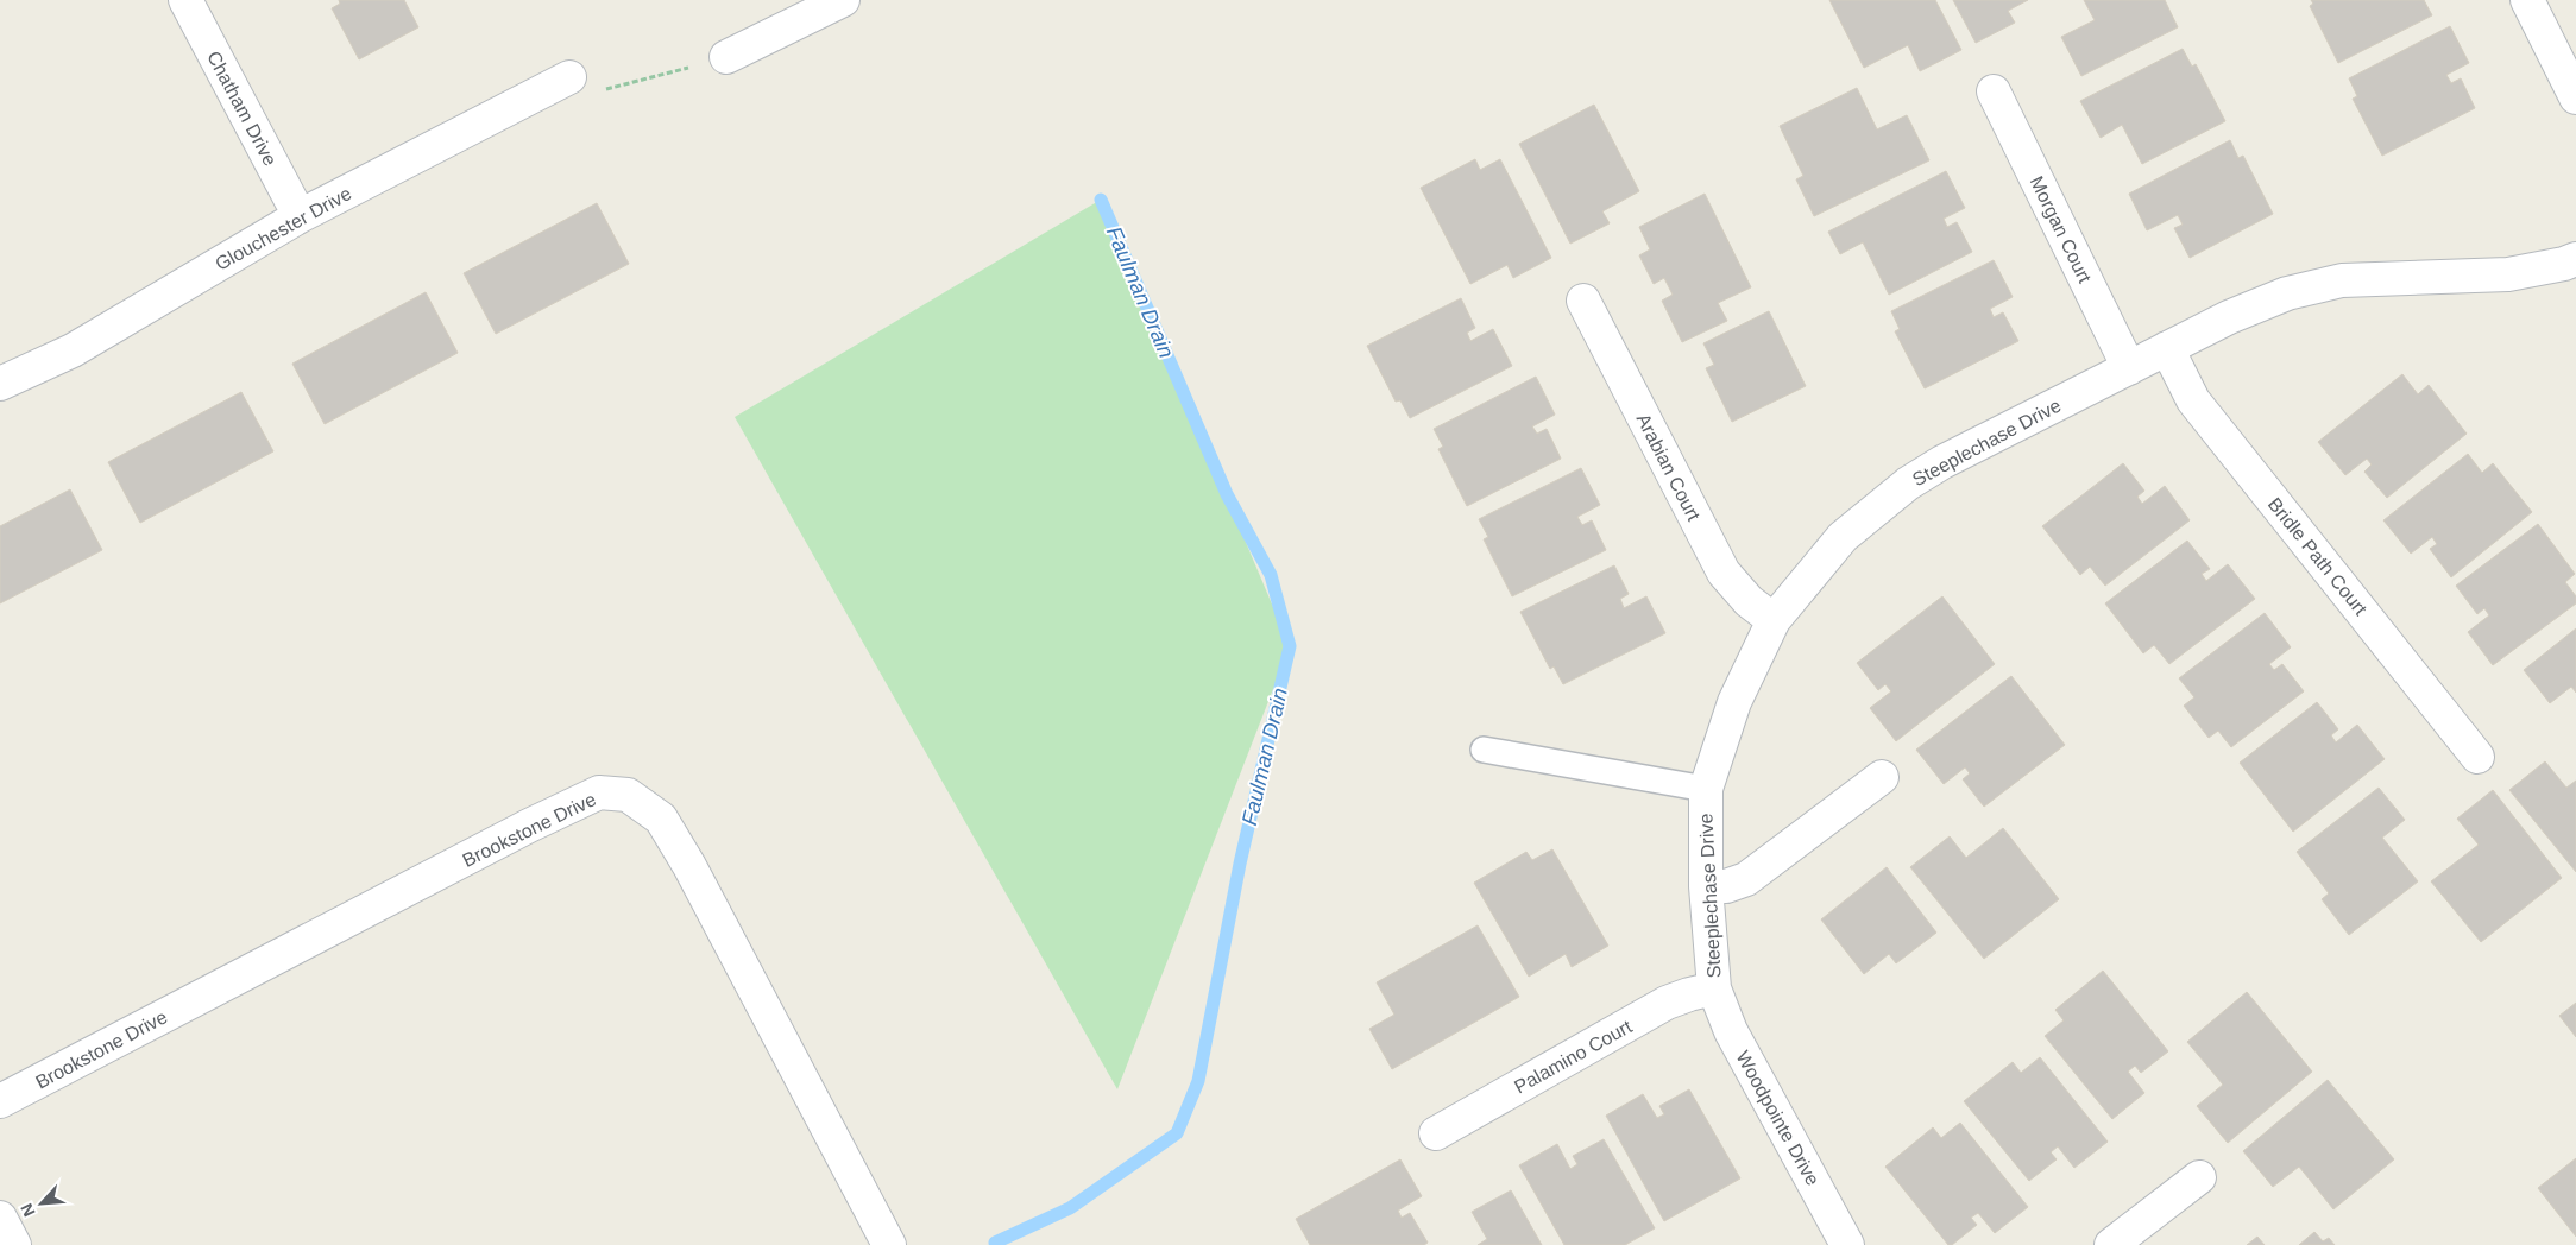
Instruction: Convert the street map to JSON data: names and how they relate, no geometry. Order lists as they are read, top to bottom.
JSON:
{
  "streets": {
    "street": [
      "Chatham Drive",
      "Glouchester Drive",
      "Morgan Court",
      "Steeplechase Drive",
      "Arabian Court",
      "Bridle Path Court",
      "Brookstone Drive",
      "Palamino Court",
      "Woodpointe Drive"
    ]
  },
  "crossings": [
    ["Chatham Drive", "Glouchester Drive"],
    ["Morgan Court", "Steeplechase Drive"],
    ["Steeplechase Drive", "Arabian Court"],
    ["Steeplechase Drive", "Bridle Path Court"],
    ["Steeplechase Drive", "Palamino Court"],
    ["Steeplechase Drive", "Woodpointe Drive"],
    ["Palamino Court", "Woodpointe Drive"]
  ],
  "water": ["Faulman Drain"],
  "north": "bottom left"
}
